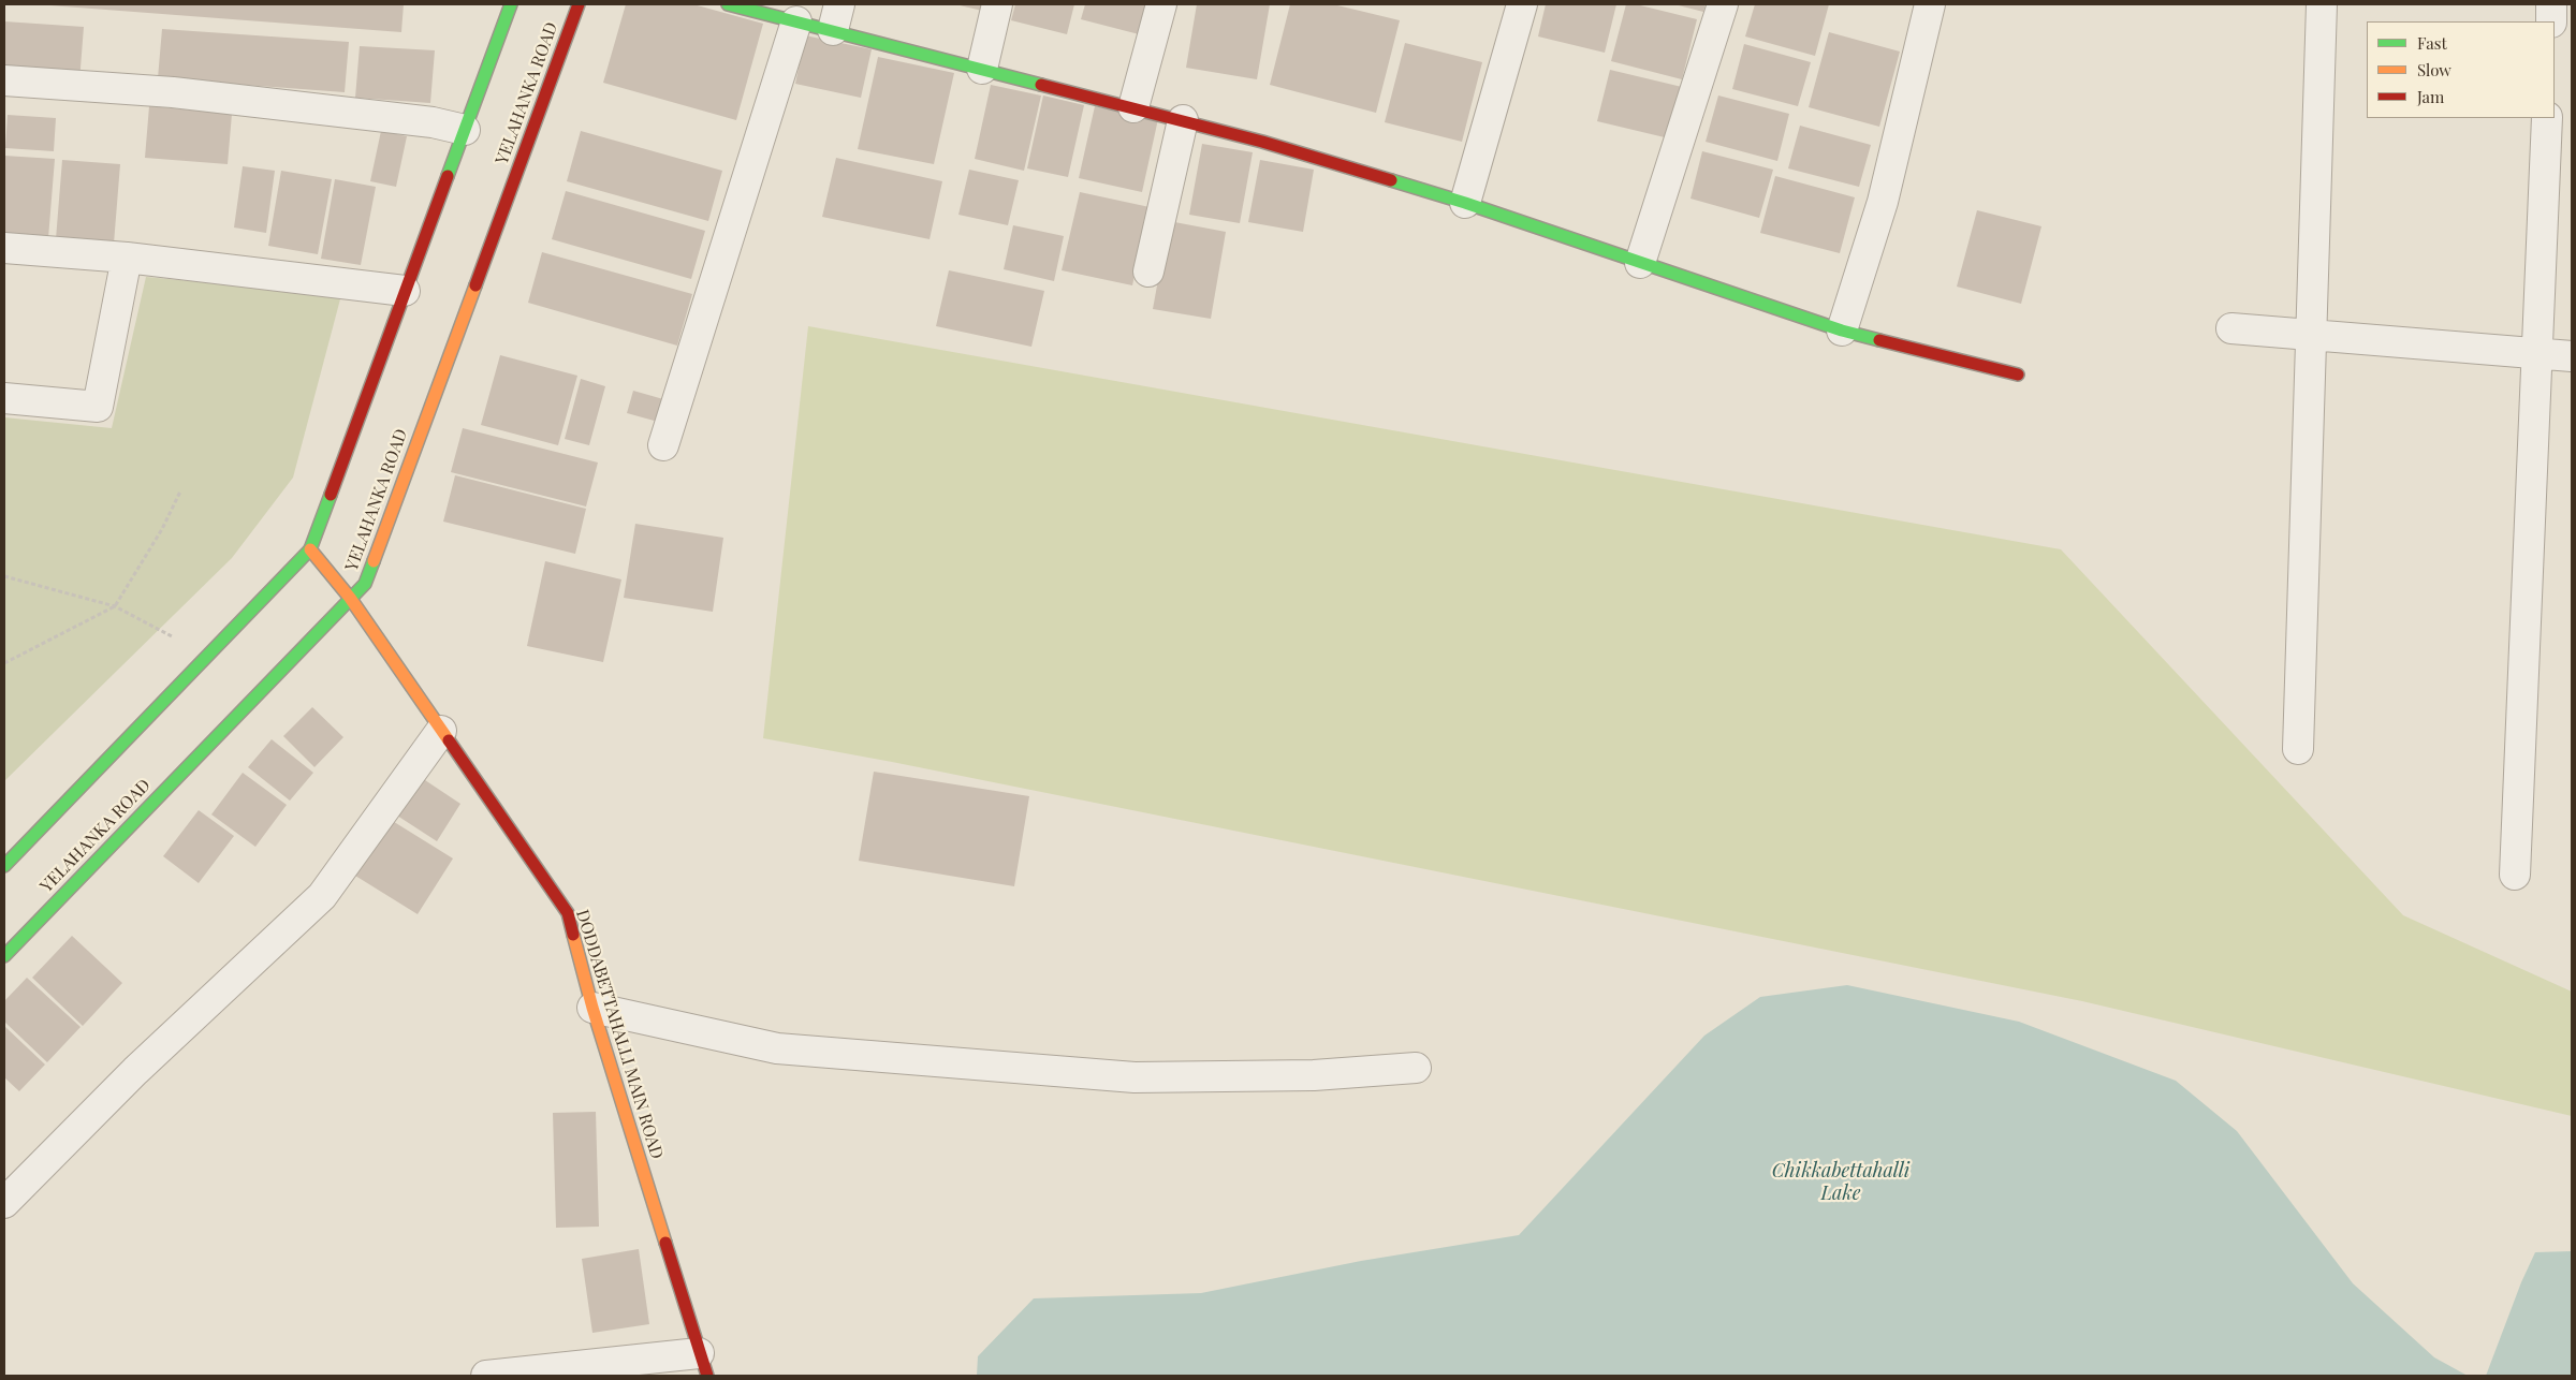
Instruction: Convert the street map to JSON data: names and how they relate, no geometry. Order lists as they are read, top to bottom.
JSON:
{
  "streets": {
    "street": ["YELAHANKA ROAD", "DODDABETTAHALLI MAIN ROAD"]
  },
  "crossings": [
    ["YELAHANKA ROAD", "DODDABETTAHALLI MAIN ROAD"]
  ],
  "water": ["Chikkabettahalli Lake"],
  "legend": ["Fast", "Slow", "Jam"]
}
